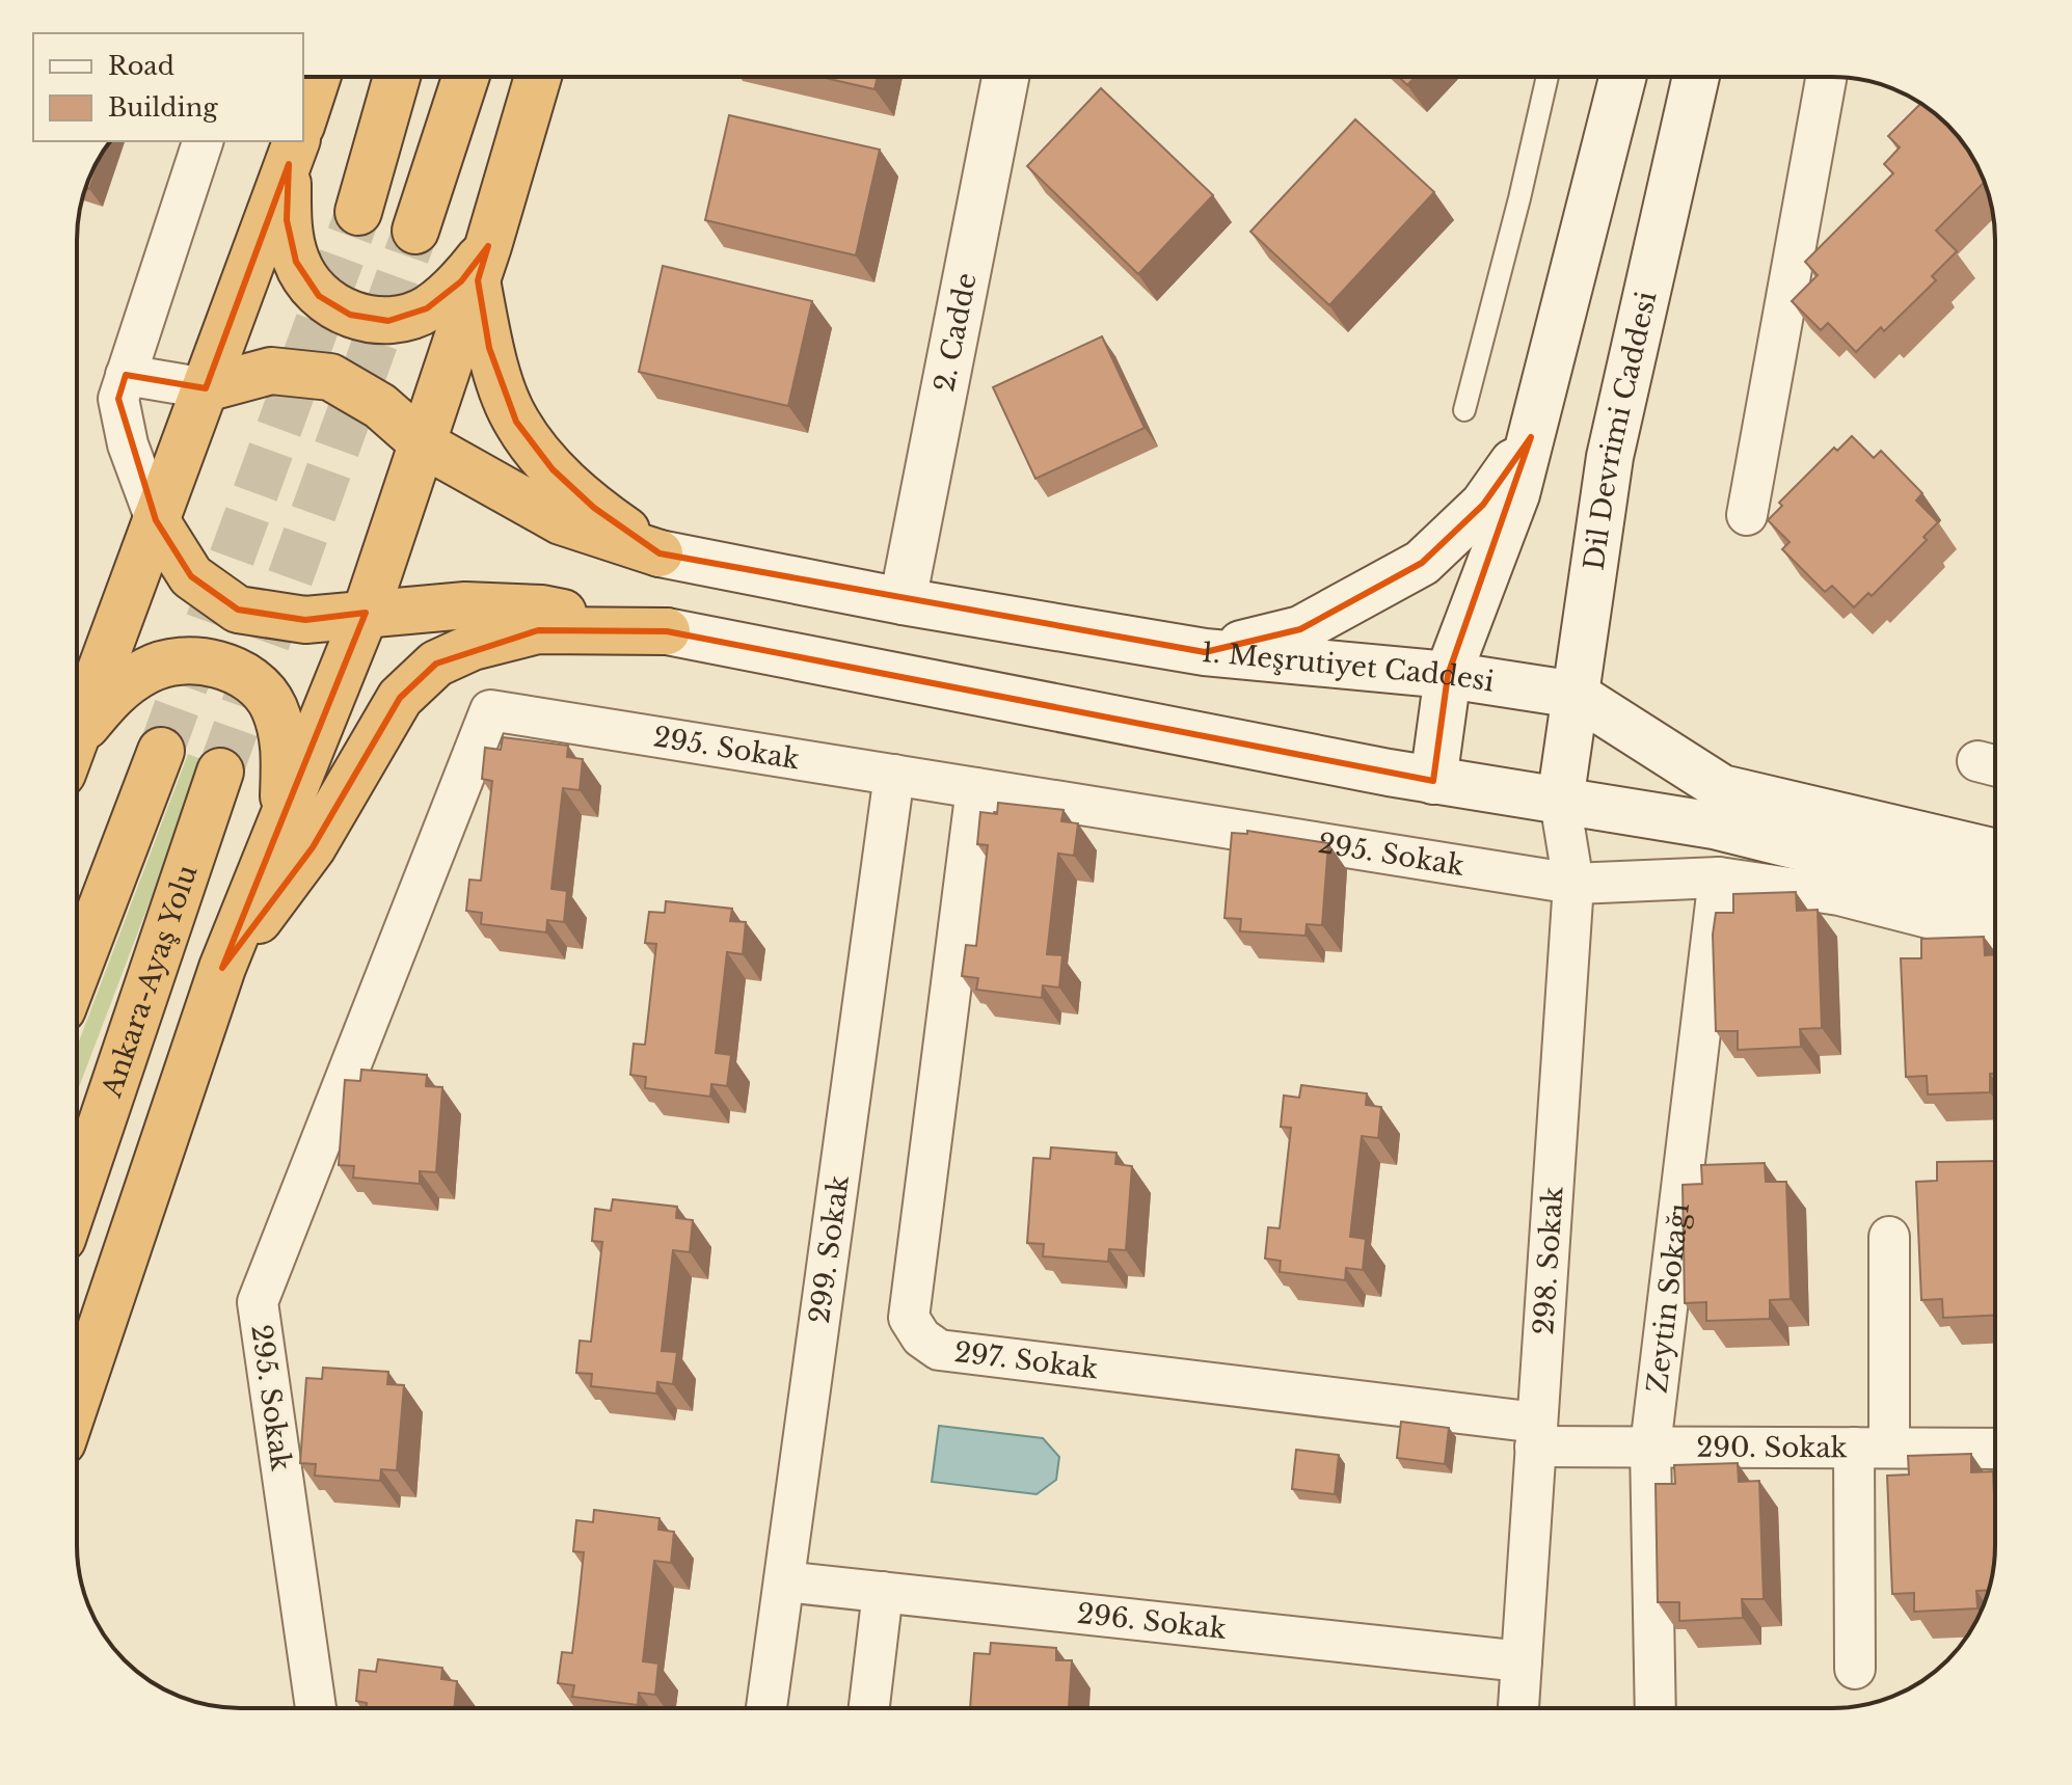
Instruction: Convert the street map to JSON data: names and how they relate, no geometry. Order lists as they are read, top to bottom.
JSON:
{
  "streets": {
    "highway": ["Ankara-Ayaş Yolu"],
    "main road": ["2. Cadde", "Dil Devrimi Caddesi", "1. Meşrutiyet Caddesi"],
    "street": [
      "295. Sokak",
      "299. Sokak",
      "298. Sokak",
      "Zeytin Sokağı",
      "297. Sokak",
      "290. Sokak",
      "296. Sokak"
    ]
  },
  "crossings": [
    ["2. Cadde", "1. Meşrutiyet Caddesi"],
    ["Dil Devrimi Caddesi", "1. Meşrutiyet Caddesi"],
    ["Dil Devrimi Caddesi", "298. Sokak"],
    ["295. Sokak", "299. Sokak"],
    ["295. Sokak", "298. Sokak"],
    ["295. Sokak", "Zeytin Sokağı"],
    ["295. Sokak", "297. Sokak"],
    ["299. Sokak", "296. Sokak"],
    ["298. Sokak", "297. Sokak"],
    ["298. Sokak", "290. Sokak"],
    ["298. Sokak", "296. Sokak"],
    ["Zeytin Sokağı", "290. Sokak"],
    ["297. Sokak", "290. Sokak"]
  ],
  "legend": ["Road", "Building"]
}
